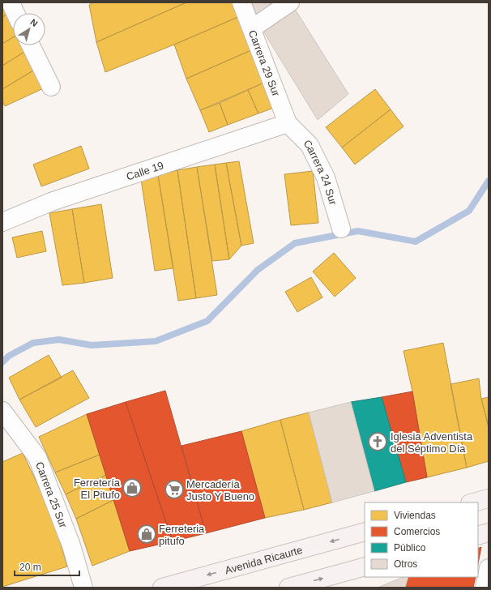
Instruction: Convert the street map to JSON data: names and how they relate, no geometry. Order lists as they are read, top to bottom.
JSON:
{
  "streets": {
    "main road": ["Avenida Ricaurte"],
    "street": [
      "Carrera 29 Sur",
      "Calle 19",
      "Carrera 24 Sur",
      "Carrera 25 Sur"
    ]
  },
  "crossings": [
    ["Carrera 29 Sur", "Calle 19"],
    ["Carrera 29 Sur", "Carrera 24 Sur"],
    ["Calle 19", "Carrera 24 Sur"]
  ],
  "places": {
    "church": ["Iglesia Adventista del Séptimo Día"],
    "shop": ["Ferretería El Pitufo", "Ferreteria pitufo"],
    "supermarket": ["Mercadería Justo Y Bueno"]
  },
  "legend": [
    "Viviendas",
    "Comercios",
    "Público",
    "Otros"
  ],
  "scale_bar": "20 m",
  "north": "top right"
}
